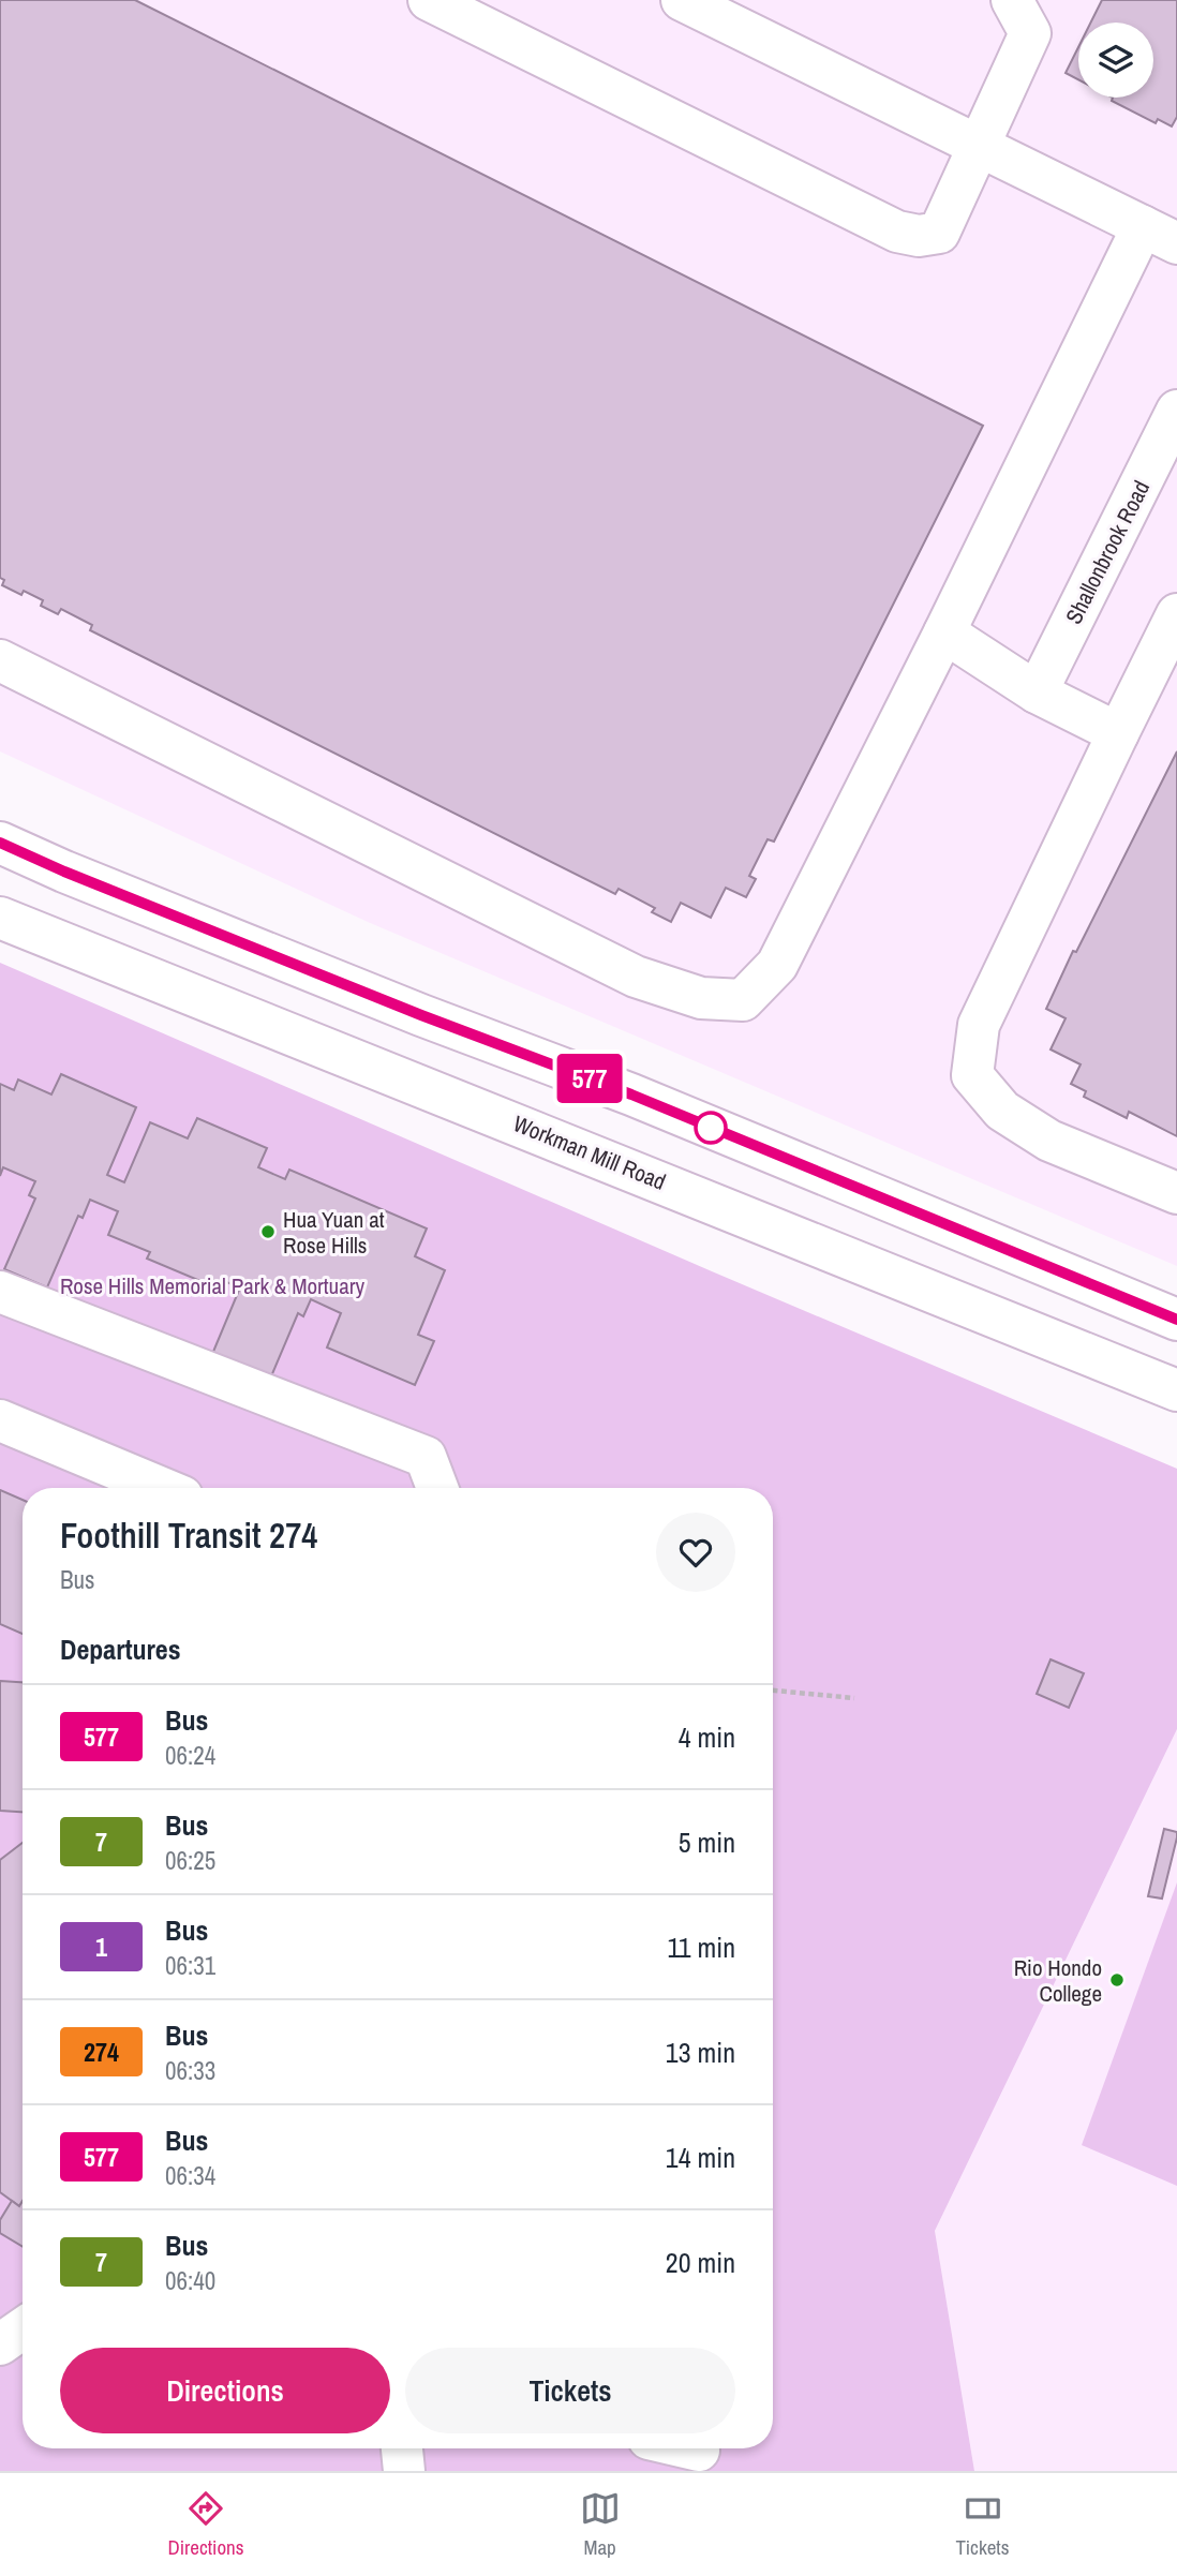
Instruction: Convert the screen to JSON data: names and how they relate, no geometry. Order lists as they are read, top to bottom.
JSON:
{
  "streets": {
    "main road": ["Shallonbrook Road", "Workman Mill Road"]
  },
  "parks": ["Rose Hills Memorial Park & Mortuary"],
  "places": ["Hua Yuan at Rose Hills", "Rio Hondo College"],
  "lines": ["bus line 577"],
  "page": {
    "on_map": "577",
    "heading": [
      ["Foothill Transit 274", "Bus"],
      "Departures"
    ],
    "list": [
      {
        "mark": "577",
        "name": "Bus",
        "note": "06:24",
        "value": "4 min"
      },
      {
        "mark": "7",
        "name": "Bus",
        "note": "06:25",
        "value": "5 min"
      },
      {
        "mark": "1",
        "name": "Bus",
        "note": "06:31",
        "value": "11 min"
      },
      {
        "mark": "274",
        "name": "Bus",
        "note": "06:33",
        "value": "13 min"
      },
      {
        "mark": "577",
        "name": "Bus",
        "note": "06:34",
        "value": "14 min"
      },
      {
        "mark": "7",
        "name": "Bus",
        "note": "06:40",
        "value": "20 min"
      }
    ],
    "buttons": ["Directions", "Tickets"],
    "tabs": ["Directions", "Map", "Tickets"]
  }
}
